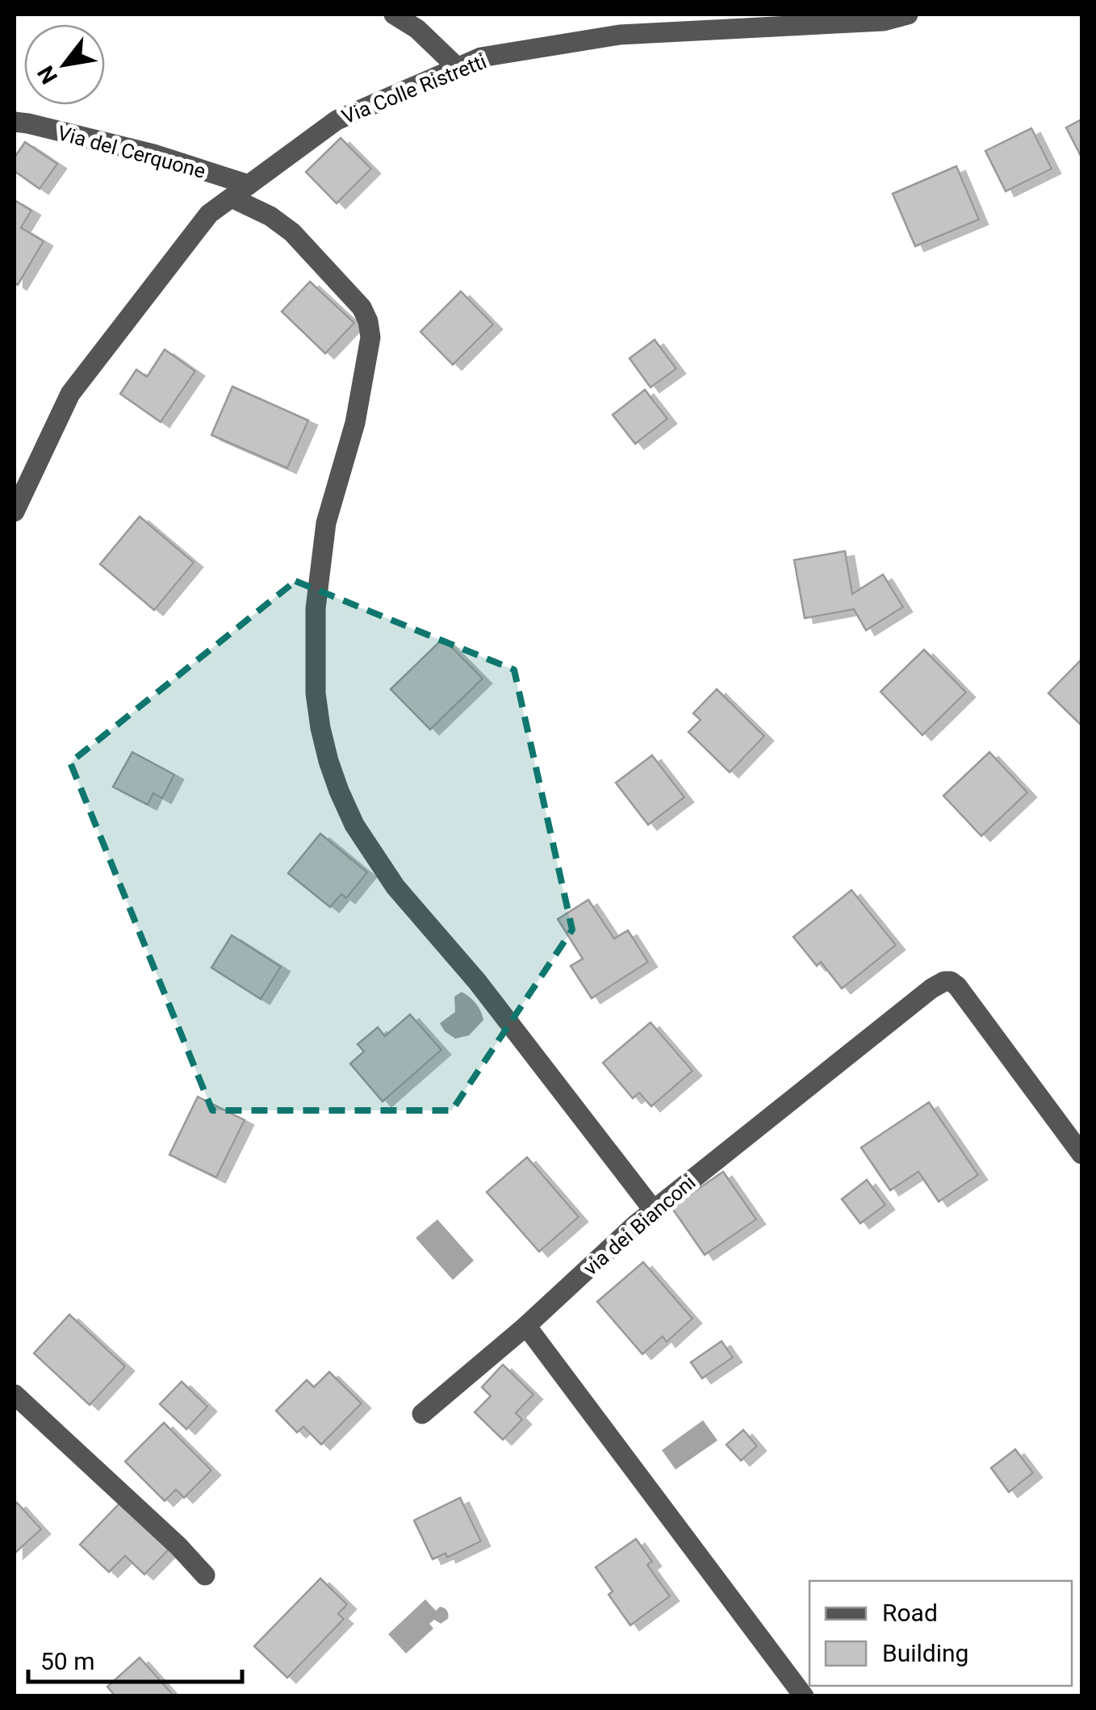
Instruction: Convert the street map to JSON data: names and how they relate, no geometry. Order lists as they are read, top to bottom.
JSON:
{
  "streets": {
    "street": ["Via Colle Ristretti", "Via del Cerquone", "via dei Bianconi"]
  },
  "crossings": [
    ["Via Colle Ristretti", "Via del Cerquone"]
  ],
  "legend": ["Road", "Building"],
  "scale_bar": "50 m",
  "north": "bottom left"
}
